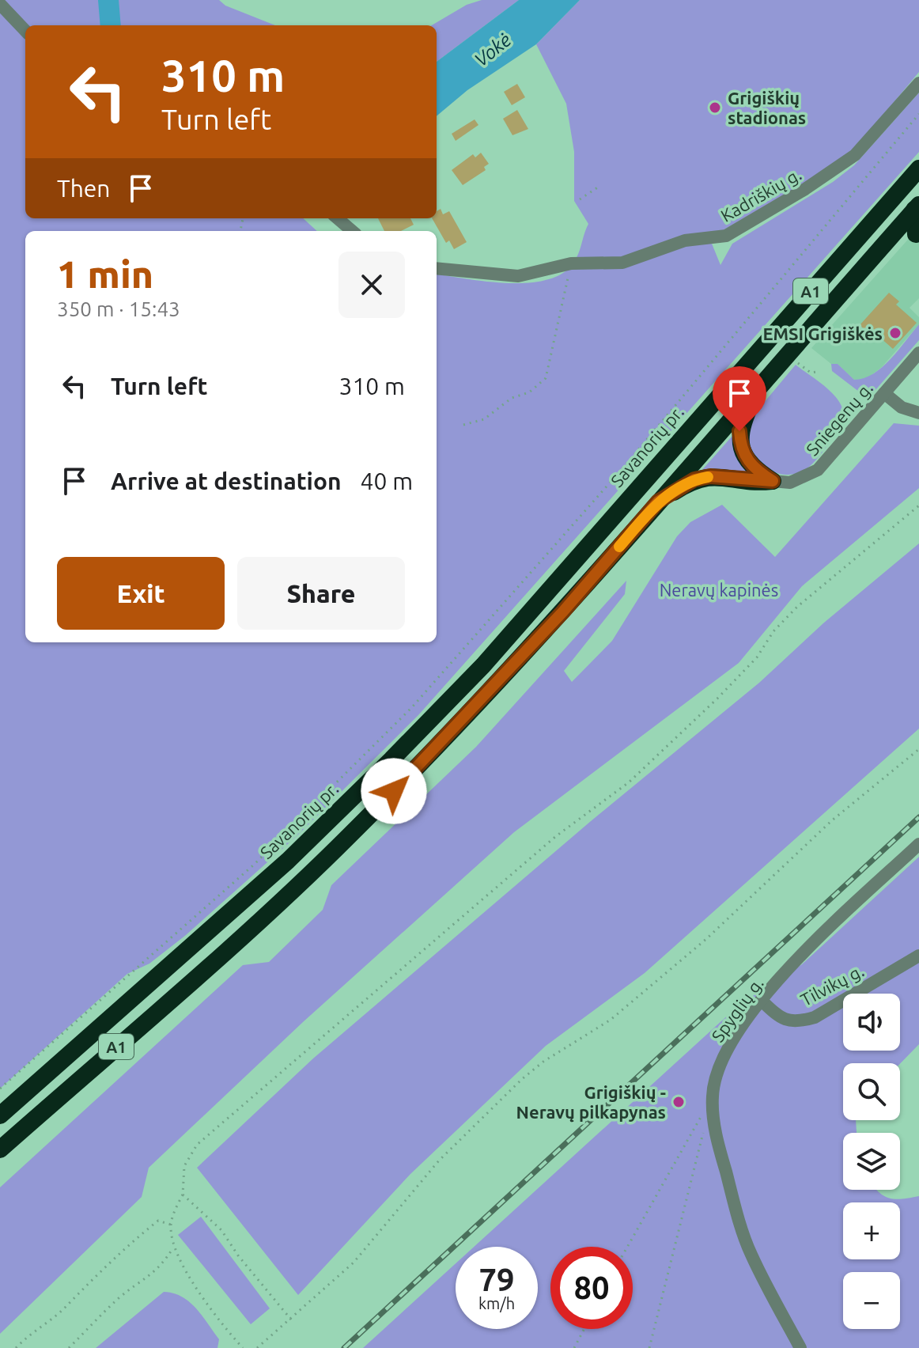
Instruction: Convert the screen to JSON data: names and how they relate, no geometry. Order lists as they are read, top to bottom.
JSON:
{
  "streets": {
    "highway": ["A1", "Savanorių pr."],
    "street": [
      "Kadriškių g.",
      "Sniegenų g.",
      "Tilvikų g.",
      "Spyglių g."
    ]
  },
  "crossings": [
    ["Tilvikų g.", "Spyglių g."]
  ],
  "water": ["Vokė"],
  "parks": ["Neravų kapinės"],
  "places": ["Grigiškių stadionas", "EMSI Grigiškės", "Grigiškių - Neravų pilkapynas"],
  "page": {
    "turn": ["310 m", "Turn left"],
    "then": "Then",
    "heading": ["1 min", "350 m · 15:43"],
    "list": [
      {
        "name": "Turn left",
        "value": "310 m"
      },
      {
        "name": "Arrive at destination",
        "value": "40 m"
      }
    ],
    "buttons": ["Exit", "Share"],
    "map_buttons": ["+", "−"],
    "speed": "79 km/h",
    "limit": "80"
  }
}
